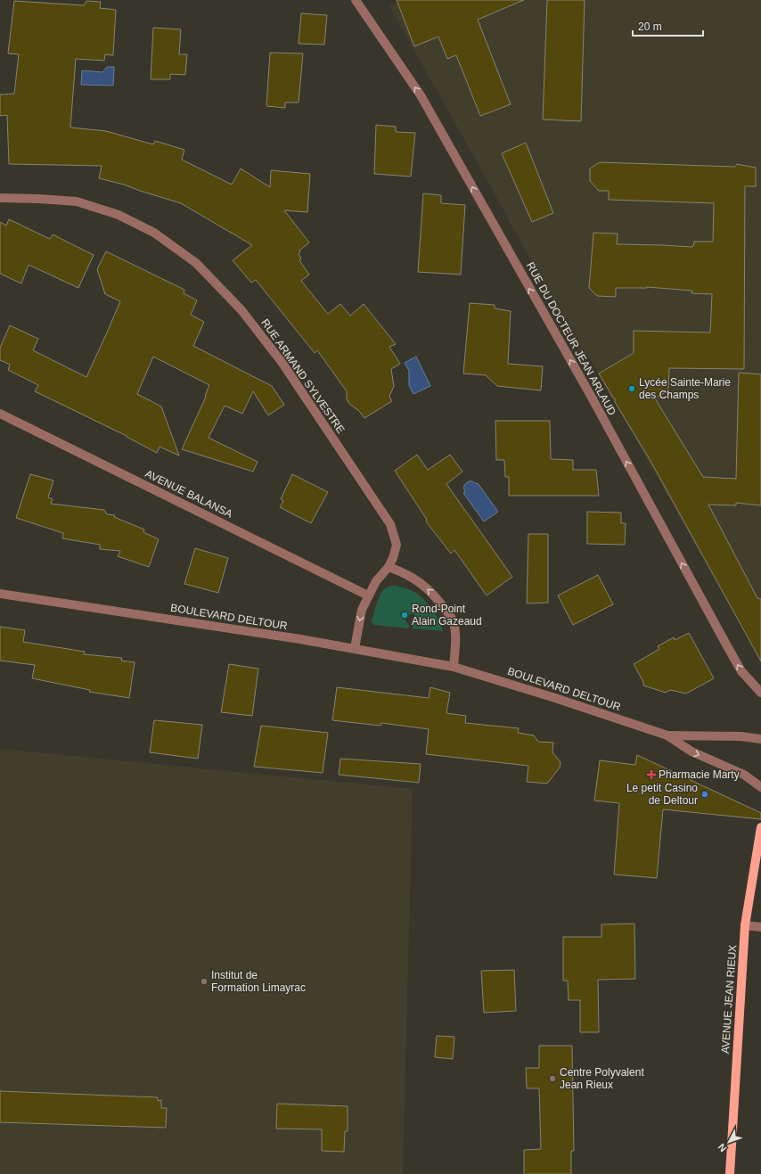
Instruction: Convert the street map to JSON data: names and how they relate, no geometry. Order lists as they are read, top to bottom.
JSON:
{
  "streets": {
    "main road": ["AVENUE JEAN RIEUX"],
    "street": [
      "RUE DU DOCTEUR JEAN ARLAUD",
      "RUE ARMAND SYLVESTRE",
      "AVENUE BALANSA",
      "BOULEVARD DELTOUR"
    ]
  },
  "one_way": ["RUE DU DOCTEUR JEAN ARLAUD"],
  "places": {
    "other": [
      "Lycée Sainte-Marie des Champs",
      "Rond-Point Alain Gazeaud",
      "Le petit Casino de Deltour",
      "Institut de Formation Limayrac",
      "Centre Polyvalent Jean Rieux"
    ],
    "health": ["Pharmacie Marty"]
  },
  "scale_bar": "20 m",
  "north": "bottom left"
}
